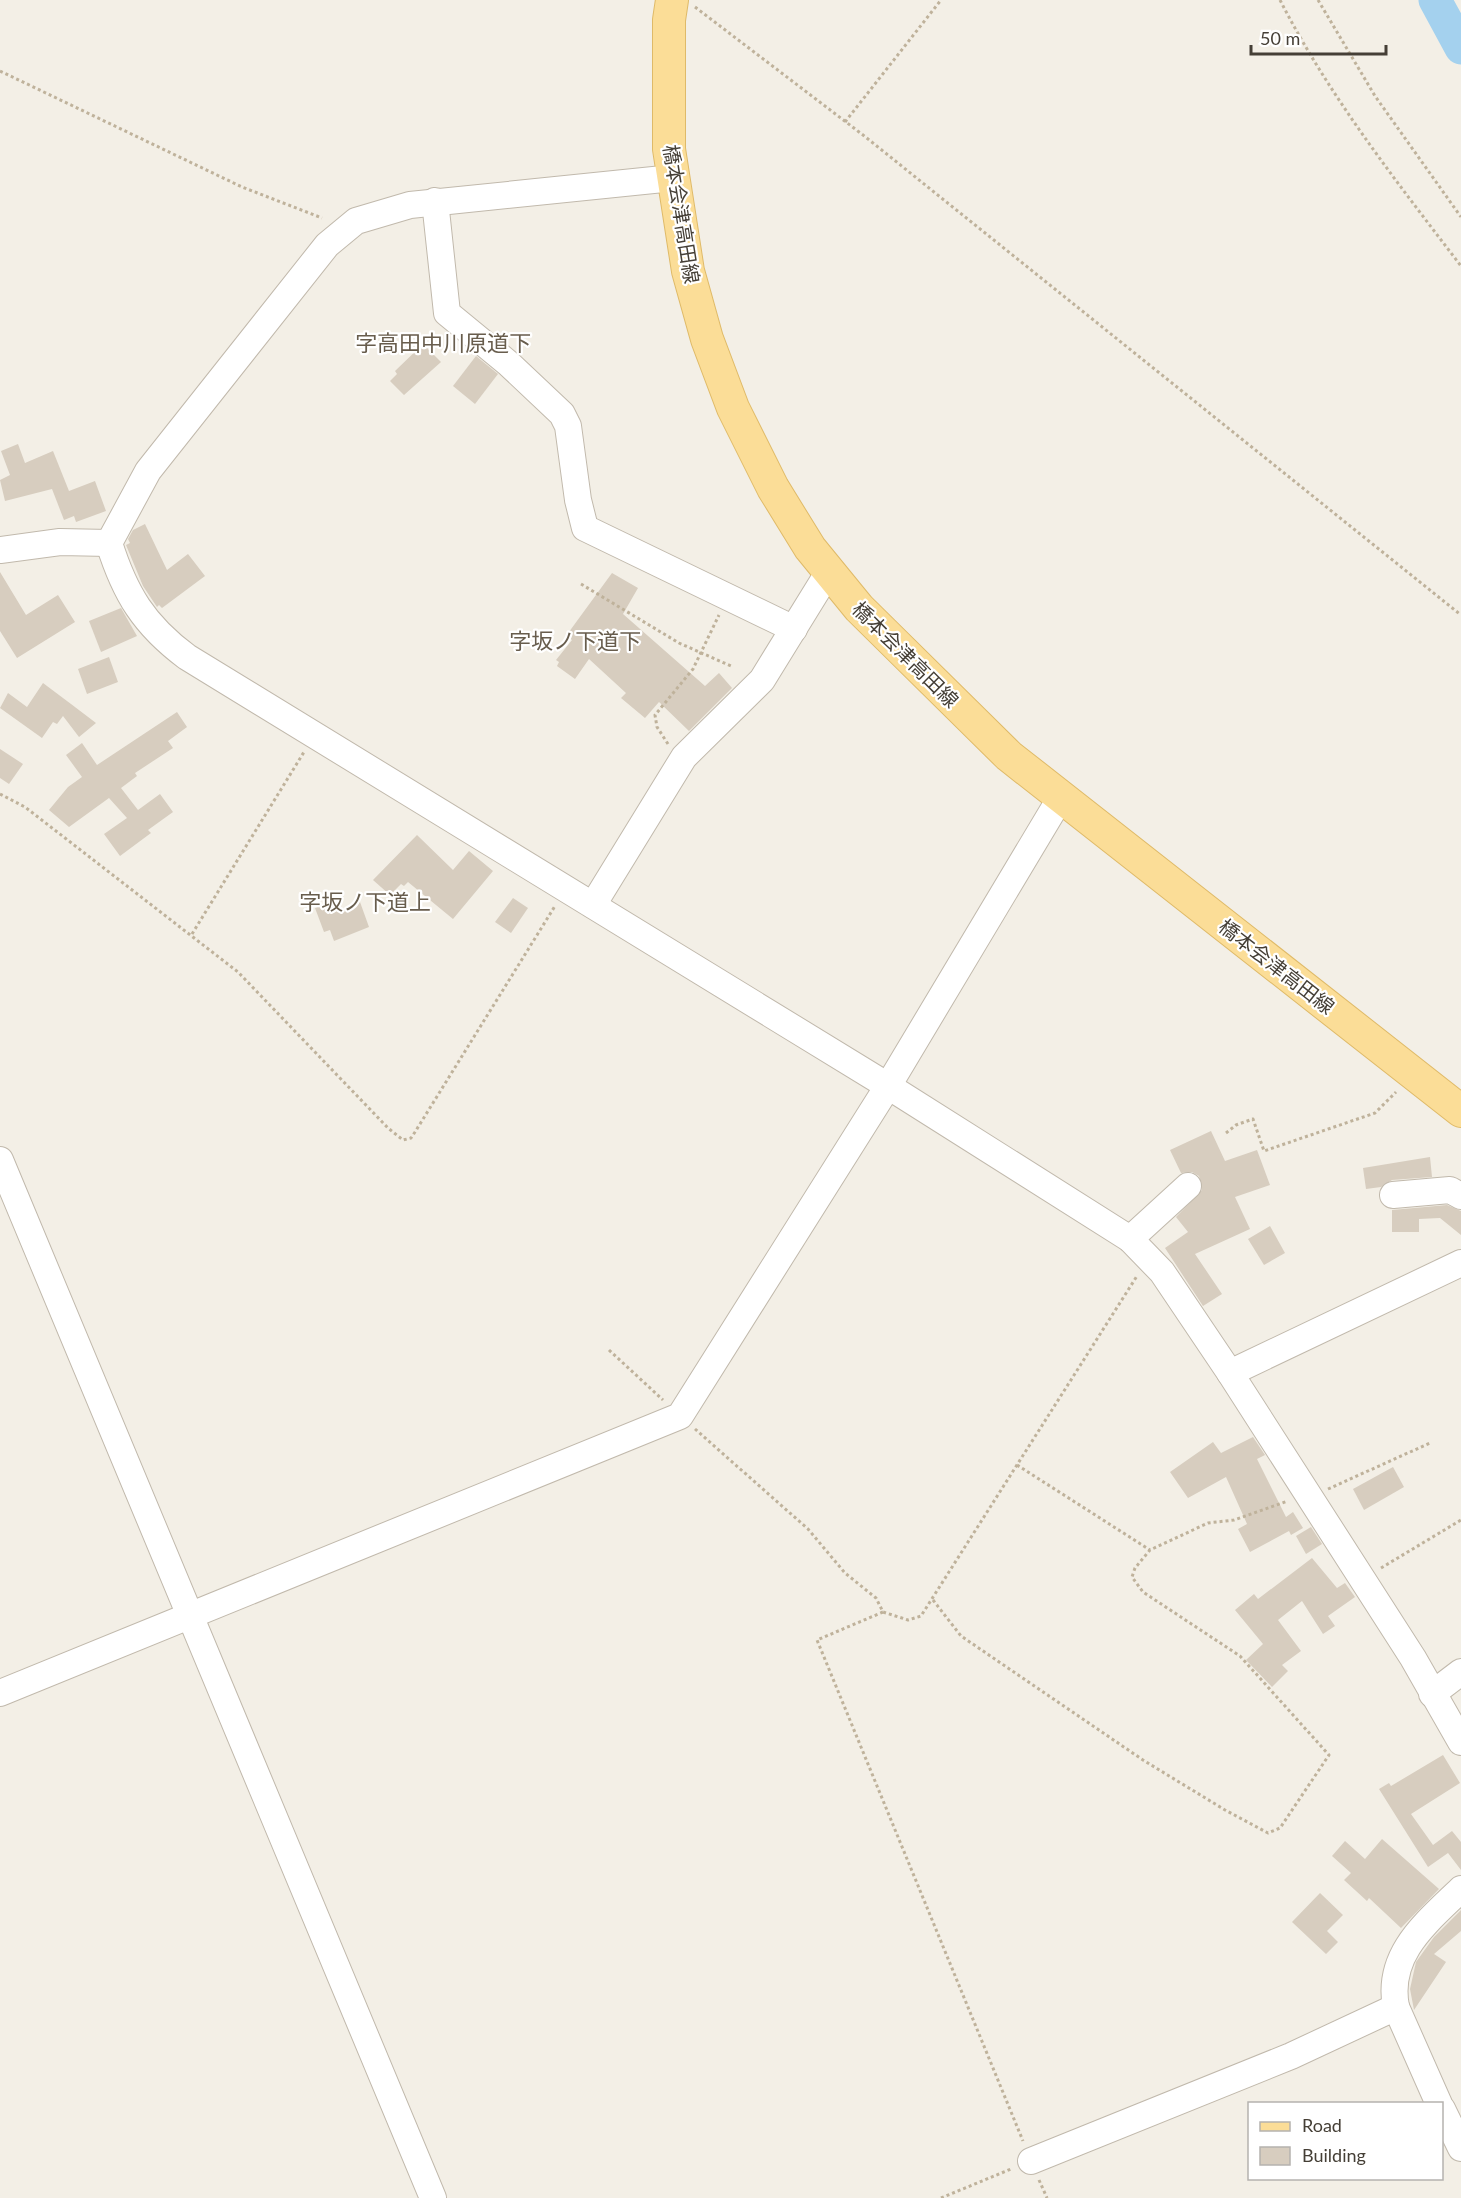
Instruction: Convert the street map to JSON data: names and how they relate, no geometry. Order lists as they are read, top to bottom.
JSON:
{
  "streets": {
    "main road": ["橋本会津高田線"]
  },
  "districts": ["字高田中川原道下", "字坂ノ下道下", "字坂ノ下道上"],
  "legend": ["Road", "Building"],
  "scale_bar": "50 m"
}
